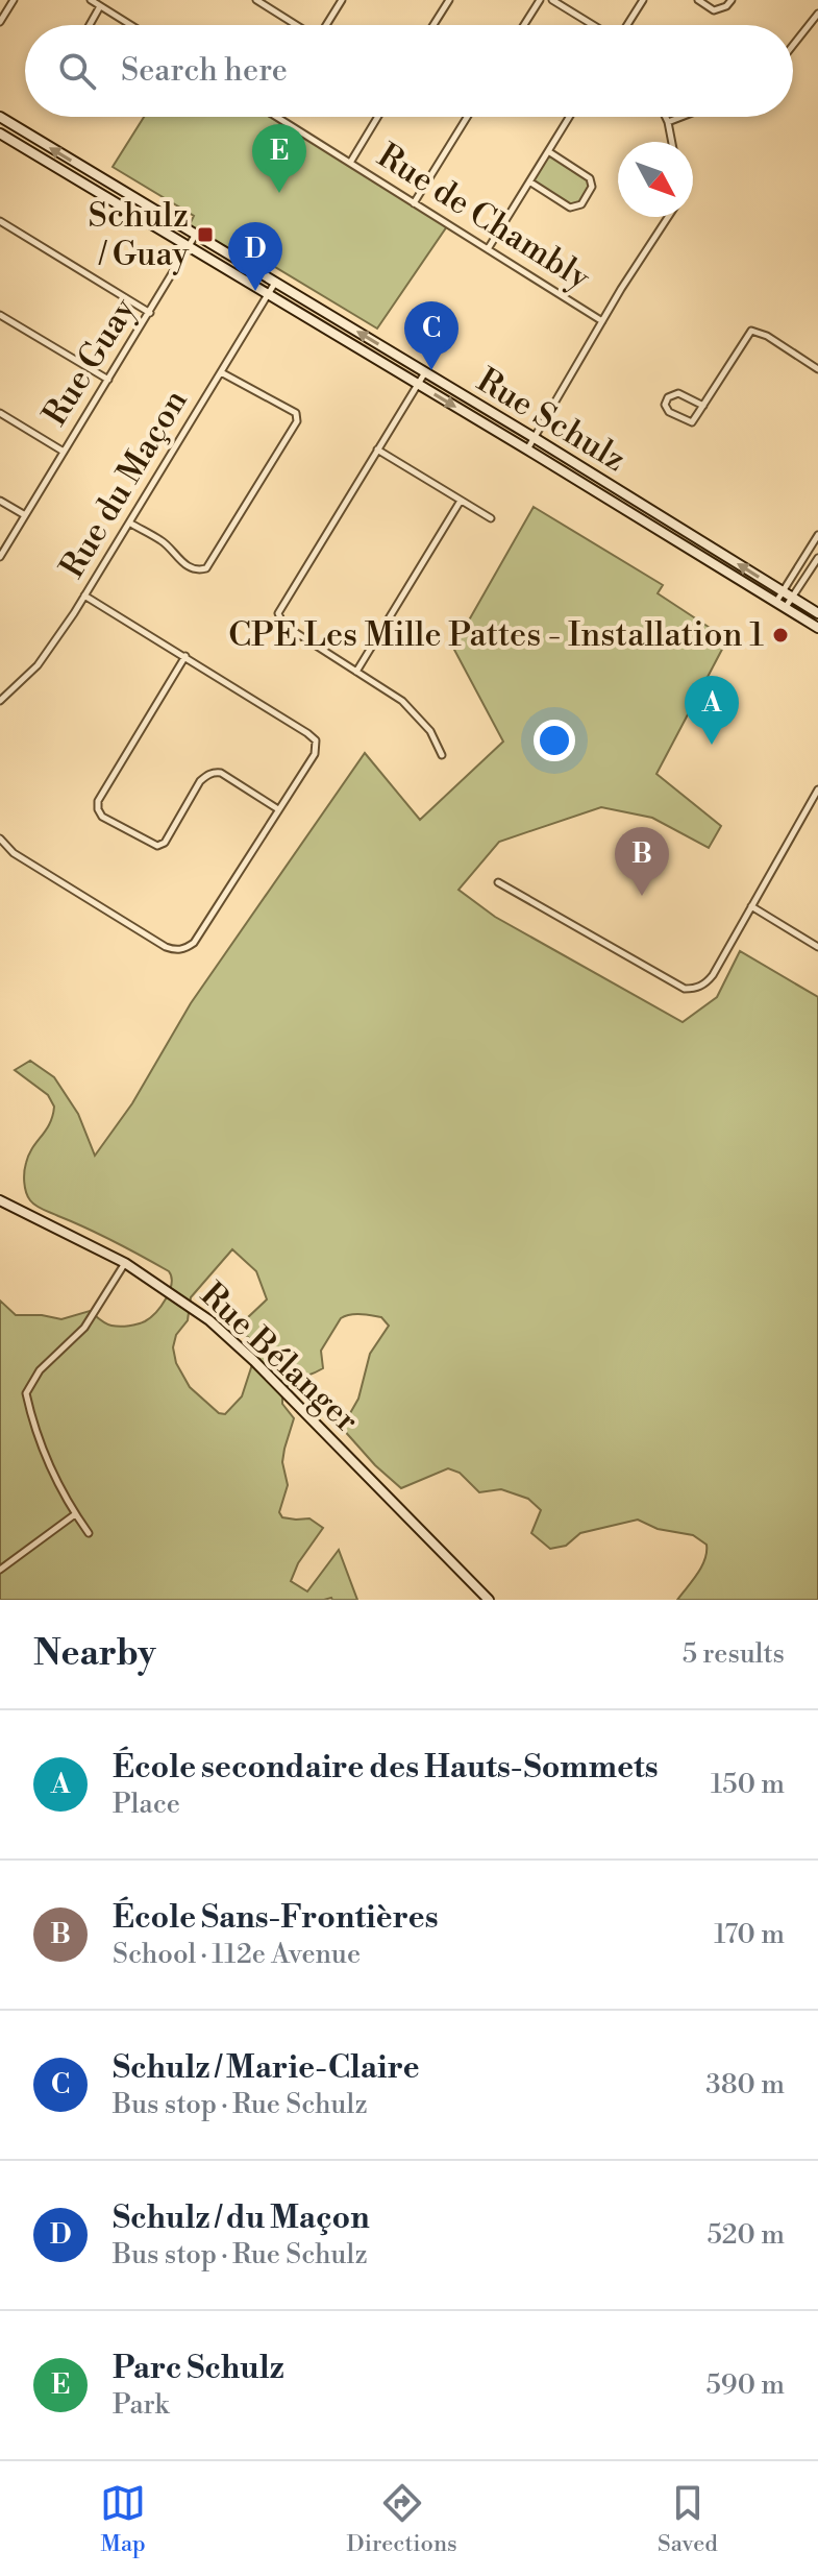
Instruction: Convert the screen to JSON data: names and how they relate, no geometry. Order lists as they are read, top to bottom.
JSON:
{
  "streets": {
    "street": [
      "Rue de Chambly",
      "Rue Guay",
      "Rue Schulz",
      "Rue du Maçon",
      "Rue Bélanger"
    ]
  },
  "crossings": [
    ["Rue Guay", "Rue Schulz"],
    ["Rue Schulz", "Rue du Maçon"]
  ],
  "places": {
    "transit": ["Schulz / Guay"],
    "other": ["CPE Les Mille Pattes - Installation 1"]
  },
  "north": "bottom right",
  "page": {
    "search": "Search here",
    "pins": [
      "E",
      "D",
      "C",
      "A",
      "B"
    ],
    "heading": ["Nearby", "5 results"],
    "list": [
      {
        "mark": "A",
        "name": "École secondaire des Hauts-Sommets",
        "note": "Place",
        "value": "150 m"
      },
      {
        "mark": "B",
        "name": "École Sans-Frontières",
        "note": "School · 112e Avenue",
        "value": "170 m"
      },
      {
        "mark": "C",
        "name": "Schulz / Marie-Claire",
        "note": "Bus stop · Rue Schulz",
        "value": "380 m"
      },
      {
        "mark": "D",
        "name": "Schulz / du Maçon",
        "note": "Bus stop · Rue Schulz",
        "value": "520 m"
      },
      {
        "mark": "E",
        "name": "Parc Schulz",
        "note": "Park",
        "value": "590 m"
      }
    ],
    "nav": ["Map", "Directions", "Saved"]
  }
}
